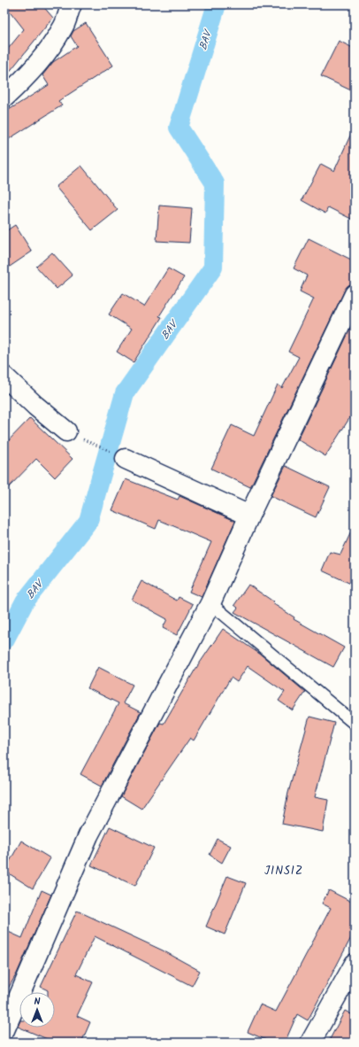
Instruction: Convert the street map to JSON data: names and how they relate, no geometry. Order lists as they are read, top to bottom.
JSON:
{
  "districts": ["JINSIZ"],
  "water": ["BAV"],
  "north": "top"
}
